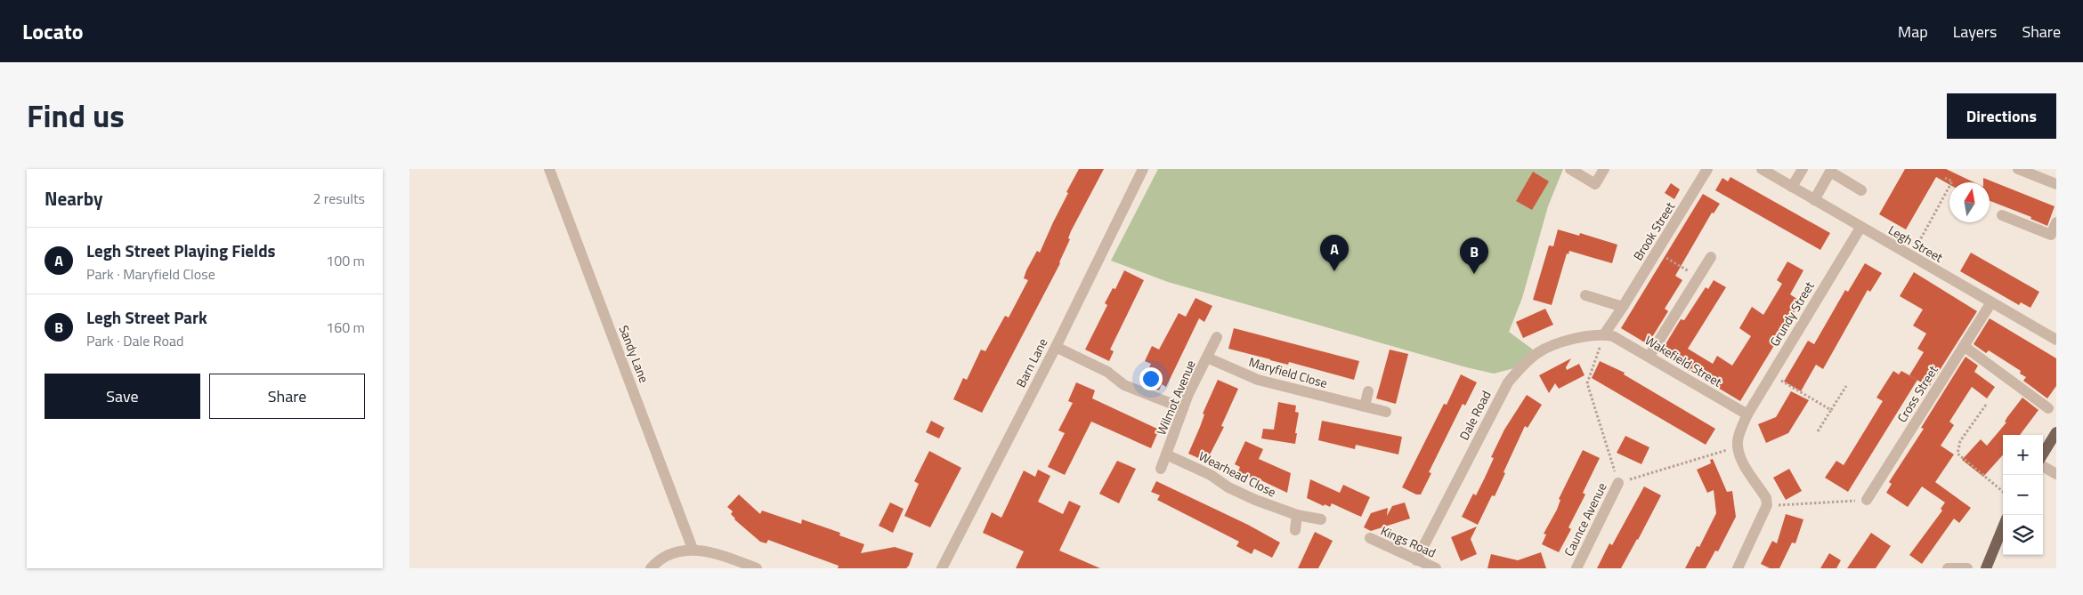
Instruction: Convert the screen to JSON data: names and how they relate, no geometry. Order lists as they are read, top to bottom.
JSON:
{
  "streets": {
    "street": [
      "Brook Street",
      "Legh Street",
      "Grundy Street",
      "Sandy Lane",
      "Wakefield Street",
      "Barn Lane",
      "Maryfield Close",
      "Cross Street",
      "Wilmot Avenue",
      "Dale Road",
      "Wearhead Close",
      "Caunce Avenue",
      "Kings Road"
    ]
  },
  "crossings": [
    ["Brook Street", "Wakefield Street"],
    ["Brook Street", "Dale Road"],
    ["Legh Street", "Grundy Street"],
    ["Legh Street", "Cross Street"],
    ["Grundy Street", "Wakefield Street"],
    ["Wakefield Street", "Dale Road"],
    ["Maryfield Close", "Wilmot Avenue"],
    ["Wilmot Avenue", "Wearhead Close"],
    ["Dale Road", "Kings Road"]
  ],
  "north": "top",
  "page": {
    "header": "Locato",
    "nav": ["Map", "Layers", "Share"],
    "title": "Find us",
    "buttons": [
      "Directions",
      ["Save", "Share"]
    ],
    "heading": ["Nearby", "2 results"],
    "list": [
      {
        "mark": "A",
        "name": "Legh Street Playing Fields",
        "note": "Park · Maryfield Close",
        "value": "100 m"
      },
      {
        "mark": "B",
        "name": "Legh Street Park",
        "note": "Park · Dale Road",
        "value": "160 m"
      }
    ],
    "pins": ["A", "B"],
    "map_buttons": ["+", "−"]
  }
}
